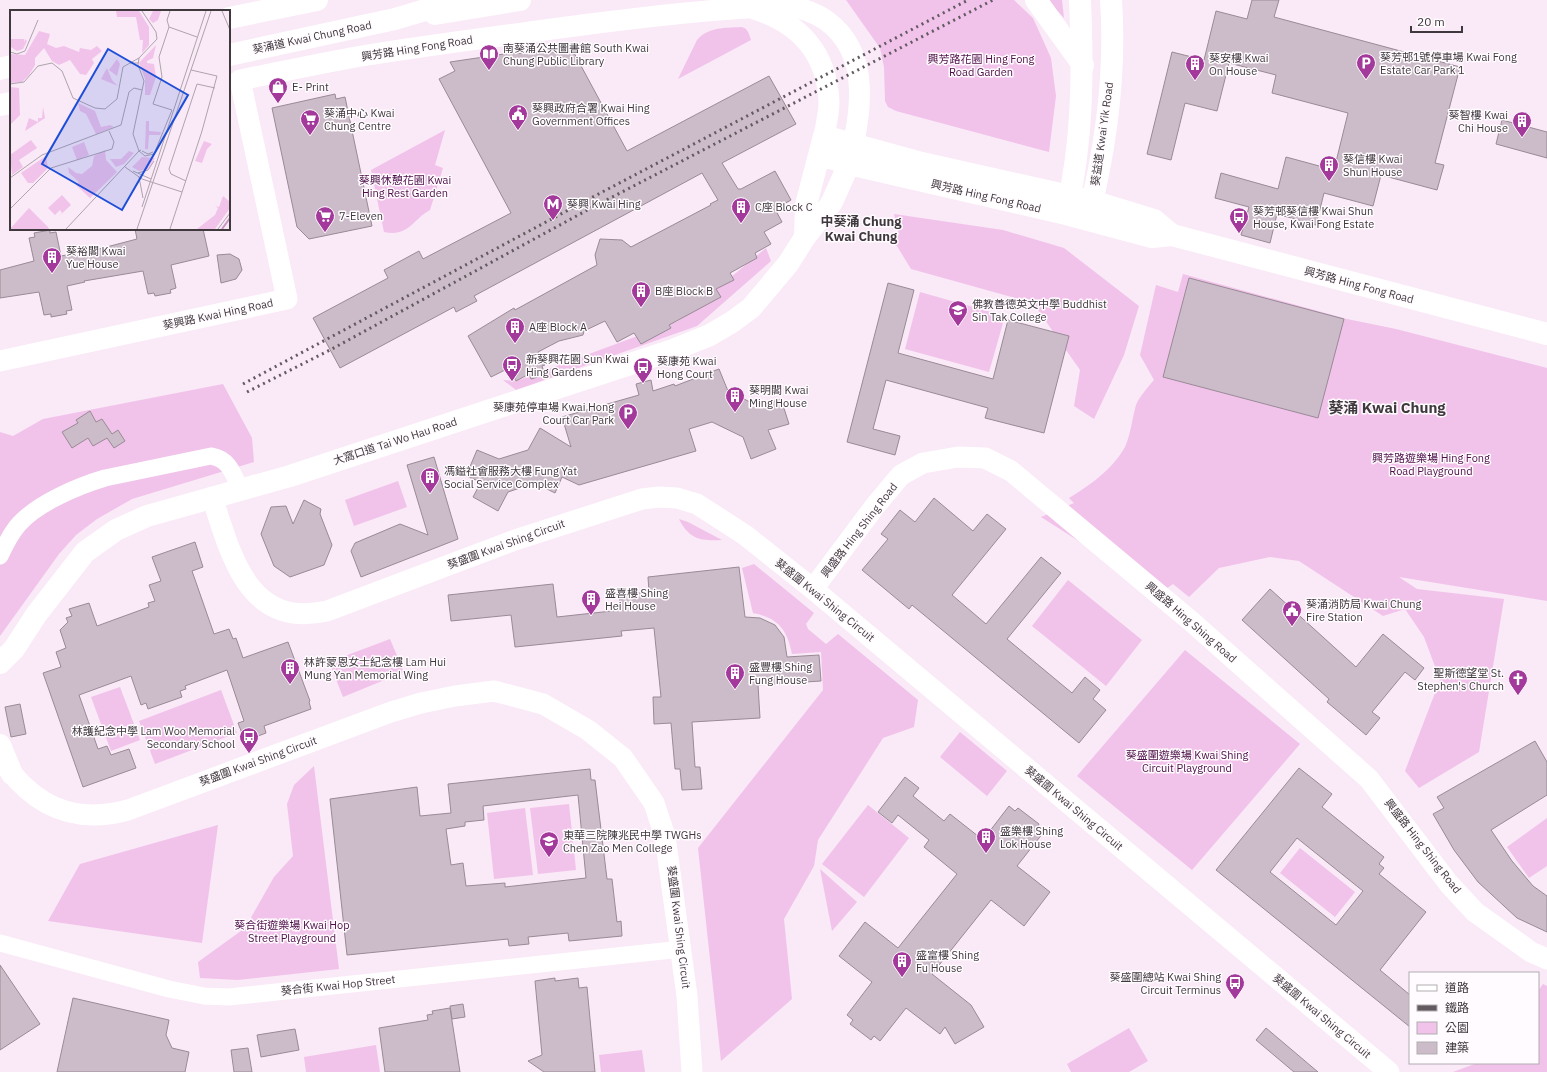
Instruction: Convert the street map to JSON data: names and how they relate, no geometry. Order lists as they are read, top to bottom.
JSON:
{
  "streets": {
    "main road": [
      "葵涌道 Kwai Chung Road",
      "興芳路 Hing Fong Road",
      "葵益道 Kwai Yik Road",
      "大窩口道 Tai Wo Hau Road"
    ],
    "street": [
      "葵興路 Kwai Hing Road",
      "興盛路 Hing Shing Road",
      "葵盛圍 Kwai Shing Circuit",
      "葵合街 Kwai Hop Street"
    ]
  },
  "crossings": [
    ["興芳路 Hing Fong Road", "葵益道 Kwai Yik Road"],
    ["興芳路 Hing Fong Road", "葵興路 Kwai Hing Road"],
    ["興芳路 Hing Fong Road", "大窩口道 Tai Wo Hau Road"],
    ["大窩口道 Tai Wo Hau Road", "葵盛圍 Kwai Shing Circuit"],
    ["興盛路 Hing Shing Road", "葵盛圍 Kwai Shing Circuit"],
    ["葵盛圍 Kwai Shing Circuit", "葵合街 Kwai Hop Street"]
  ],
  "districts": ["中葵涌 Chung Kwai Chung", "葵涌 Kwai Chung"],
  "parks": [
    "興芳路花園 Hing Fong Road Garden",
    "葵興休憩花園 Kwai Hing Rest Garden",
    "興芳路遊樂場 Hing Fong Road Playground",
    "葵盛圍遊樂場 Kwai Shing Circuit Playground",
    "葵合街遊樂場 Kwai Hop Street Playground"
  ],
  "places": {
    "library": ["南葵涌公共圖書館 South Kwai Chung Public Library"],
    "parking": ["葵芳邨1號停車場 Kwai Fong Estate Car Park 1", "葵康苑停車場 Kwai Hong Court Car Park"],
    "building": [
      "葵安樓 Kwai On House",
      "葵智樓 Kwai Chi House",
      "葵信樓 Kwai Shun House",
      "C座 Block C",
      "葵裕閣 Kwai Yue House",
      "B座 Block B",
      "A座 Block A",
      "葵明閣 Kwai Ming House",
      "馮鎰社會服務大樓 Fung Yat Social Service Complex",
      "盛喜樓 Shing Hei House",
      "林許蒙恩女士紀念樓 Lam Hui Mung Yan Memorial Wing",
      "盛豐樓 Shing Fung House",
      "盛樂樓 Shing Lok House",
      "盛富樓 Shing Fu House"
    ],
    "shop": ["E- Print"],
    "public building": ["葵興政府合署 Kwai Hing Government Offices", "葵涌消防局 Kwai Chung Fire Station"],
    "supermarket": ["葵涌中心 Kwai Chung Centre", "7-Eleven"],
    "metro station": ["葵興 Kwai Hing"],
    "bus stop": [
      "葵芳邨葵信樓 Kwai Shun House, Kwai Fong Estate",
      "新葵興花園 Sun Kwai Hing Gardens",
      "葵康苑 Kwai Hong Court",
      "林護紀念中學 Lam Woo Memorial Secondary School",
      "葵盛圍總站 Kwai Shing Circuit Terminus"
    ],
    "school or university": ["佛教善德英文中學 Buddhist Sin Tak College", "東華三院陳兆民中學 TWGHs Chen Zao Men College"],
    "church": ["聖斯德望堂 St. Stephen's Church"]
  },
  "legend": [
    "道路",
    "鐵路",
    "公園",
    "建築"
  ],
  "scale_bar": "20 m"
}
